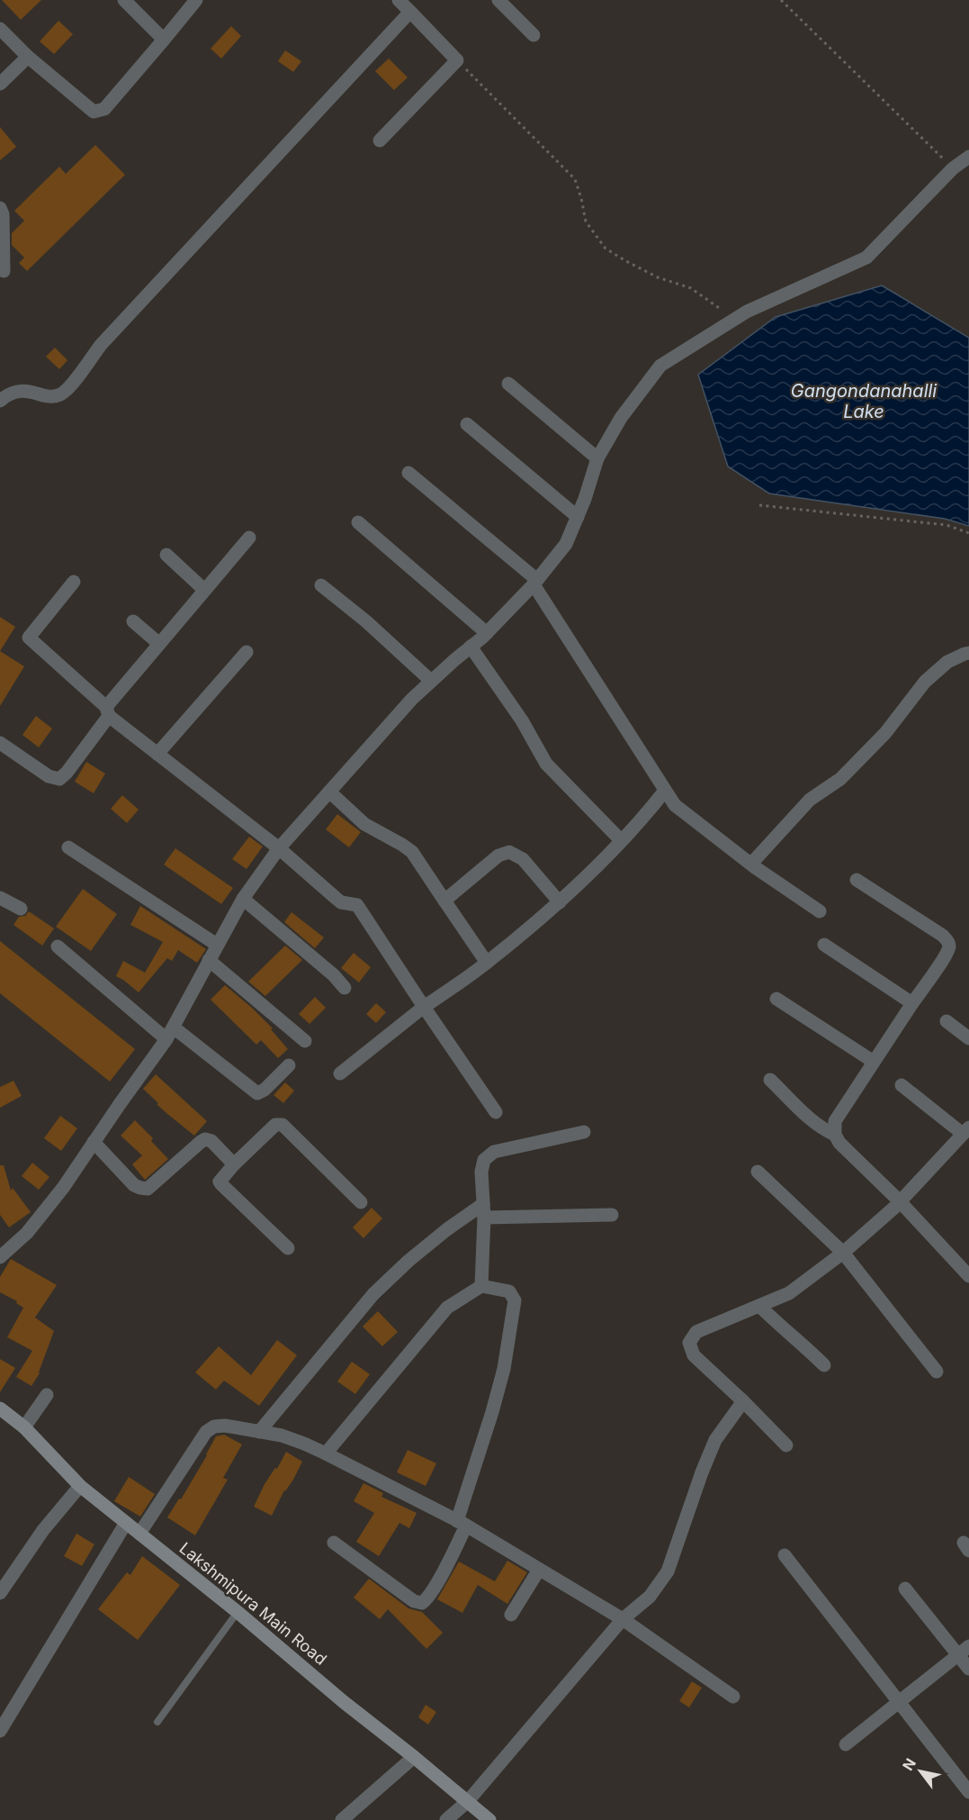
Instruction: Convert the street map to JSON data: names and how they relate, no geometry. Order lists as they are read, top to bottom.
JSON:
{
  "streets": {
    "main road": ["Lakshmipura Main Road"]
  },
  "water": ["Gangondanahalli Lake"],
  "north": "top left"
}
